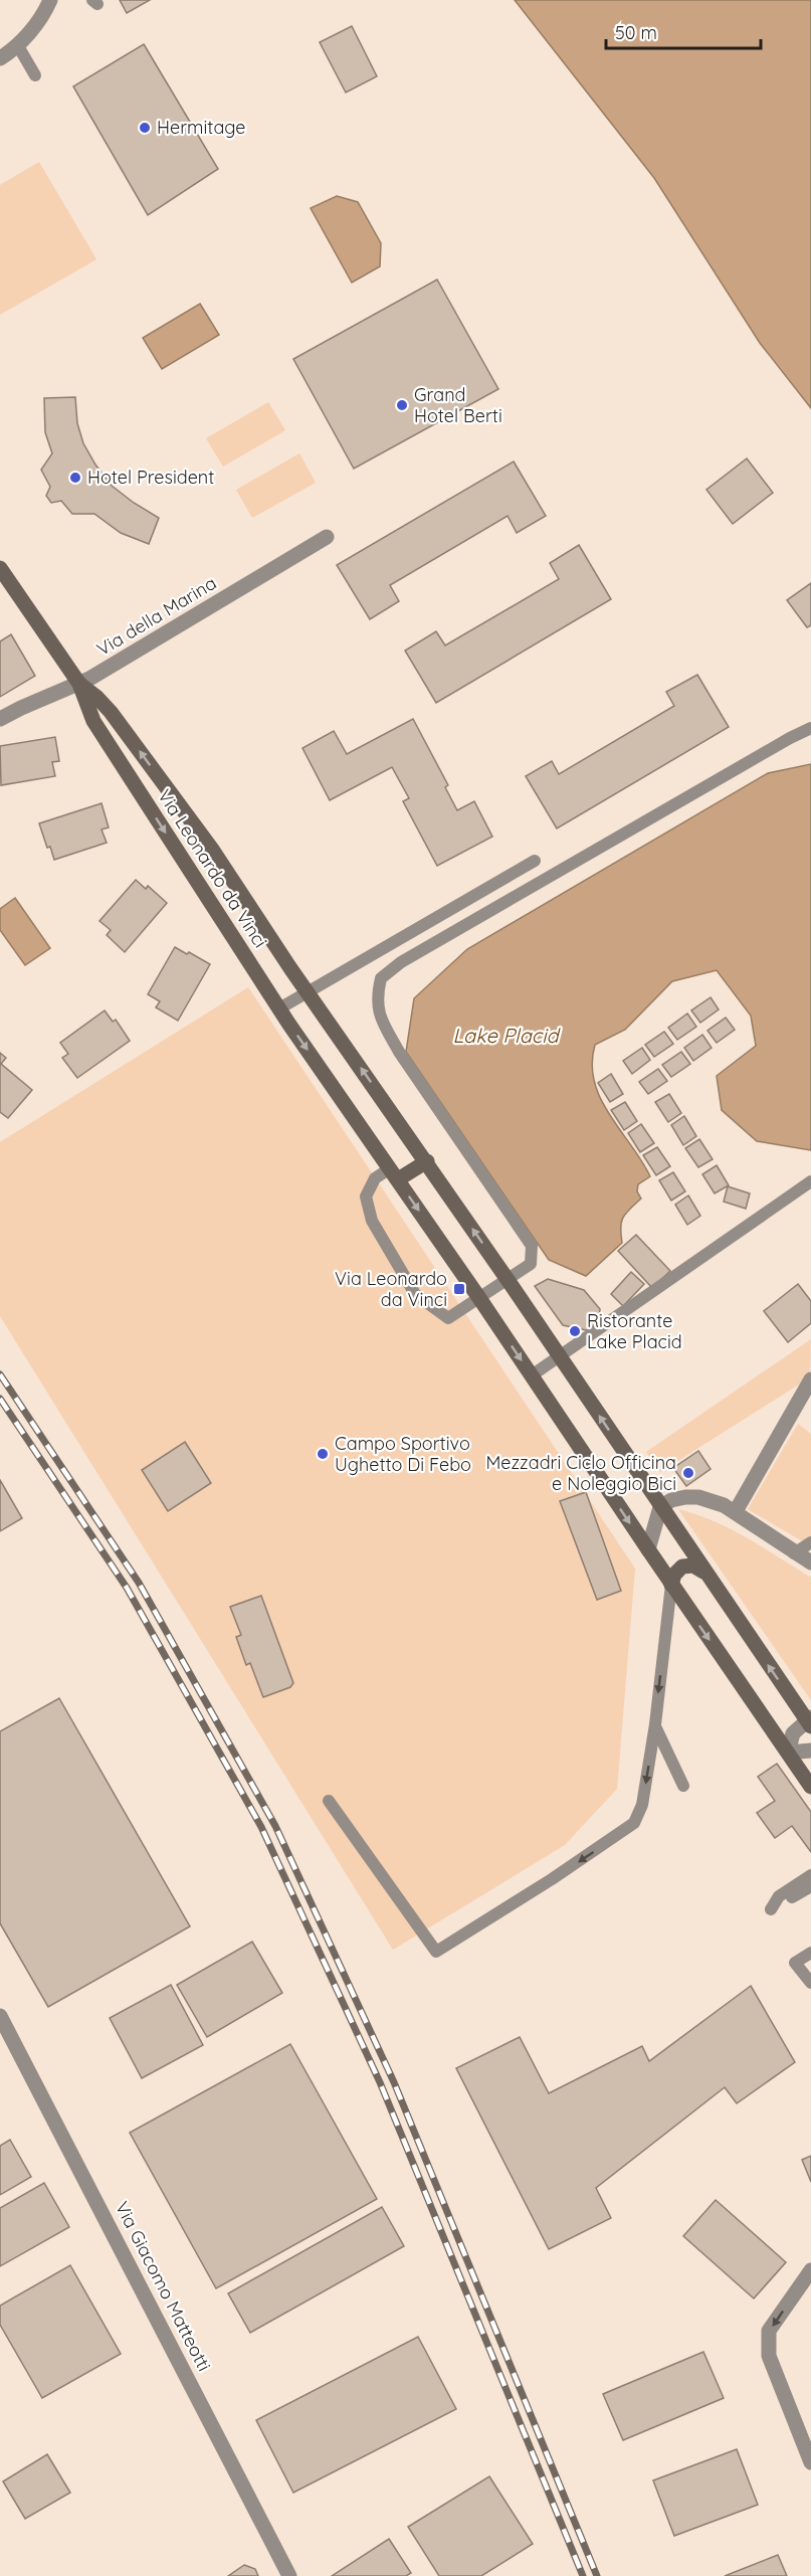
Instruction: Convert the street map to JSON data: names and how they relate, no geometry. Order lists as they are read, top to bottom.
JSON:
{
  "streets": {
    "street": ["Via della Marina", "Via Leonardo da Vinci", "Via Giacomo Matteotti"]
  },
  "crossings": [
    ["Via della Marina", "Via Leonardo da Vinci"]
  ],
  "water": ["Lake Placid"],
  "places": {
    "other": [
      "Hermitage",
      "Grand Hotel Berti",
      "Hotel President",
      "Ristorante Lake Placid",
      "Campo Sportivo Ughetto Di Febo",
      "Mezzadri Ciclo Officina e Noleggio Bici"
    ],
    "transit": ["Via Leonardo da Vinci"]
  },
  "scale_bar": "50 m"
}
